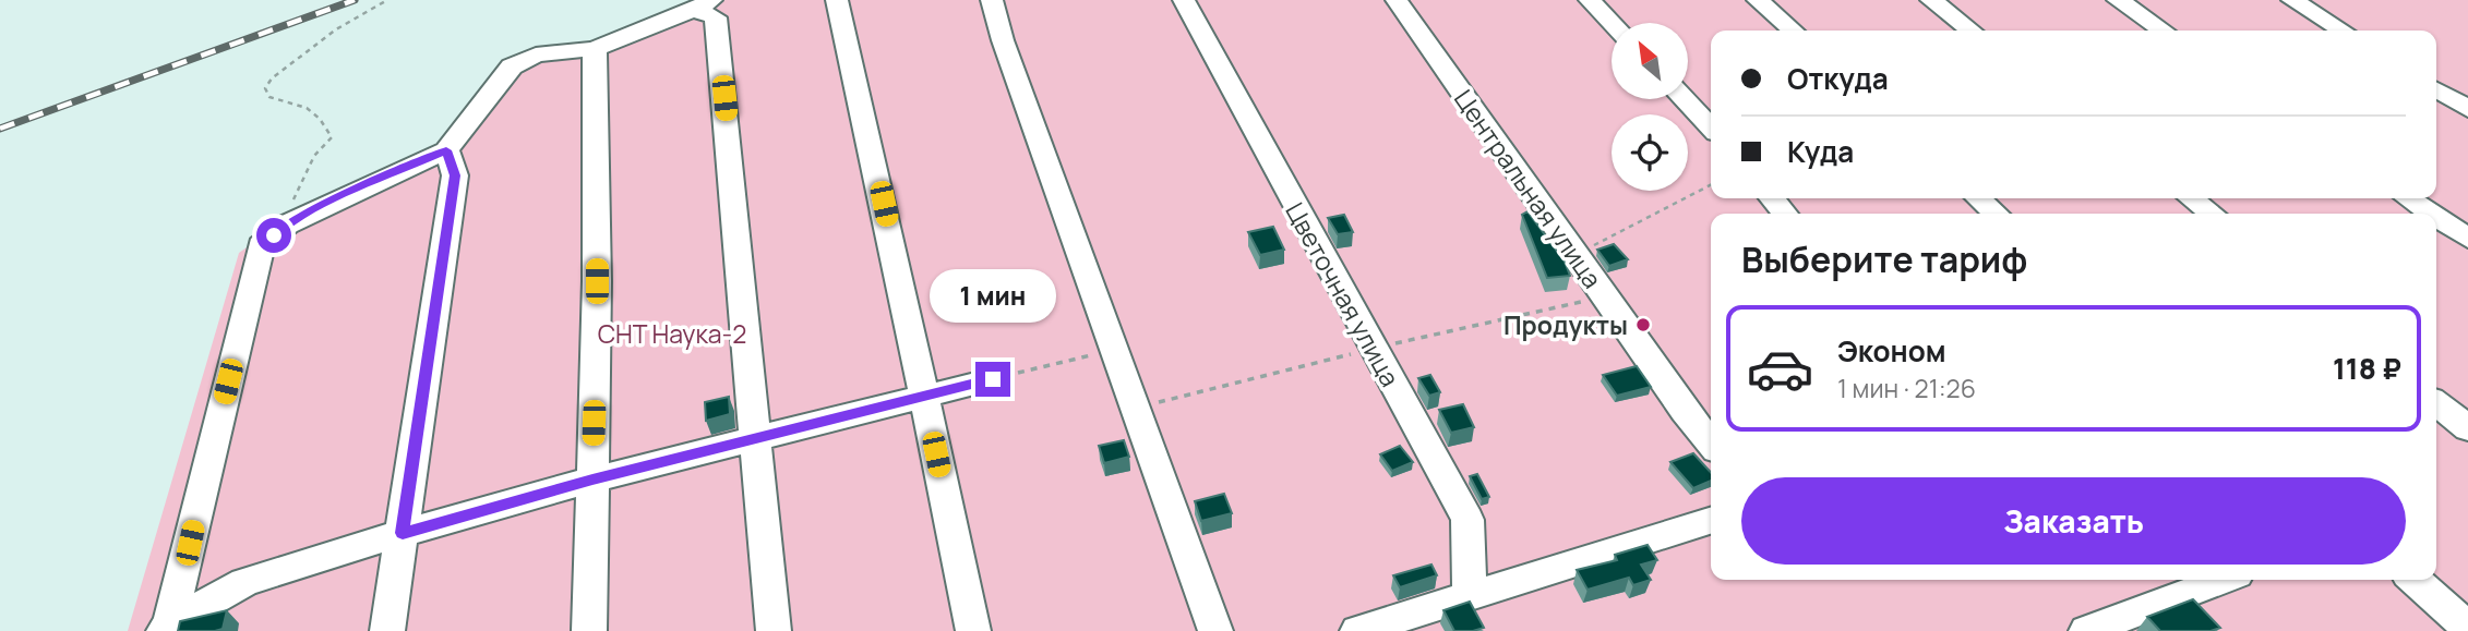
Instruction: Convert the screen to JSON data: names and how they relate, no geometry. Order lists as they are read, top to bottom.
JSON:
{
  "streets": {
    "street": ["Центральная улица", "Цветочная улица"]
  },
  "parks": ["СНТ Наука-2"],
  "places": ["Продукты"],
  "north": "top left",
  "page": {
    "banner": ["Откуда", "Куда"],
    "heading": "Выберите тариф",
    "bubble": "1 мин",
    "list": [
      {
        "name": "Эконом",
        "note": "1 мин · 21:26",
        "value": "118 ₽"
      }
    ],
    "buttons": "Заказать"
  }
}
